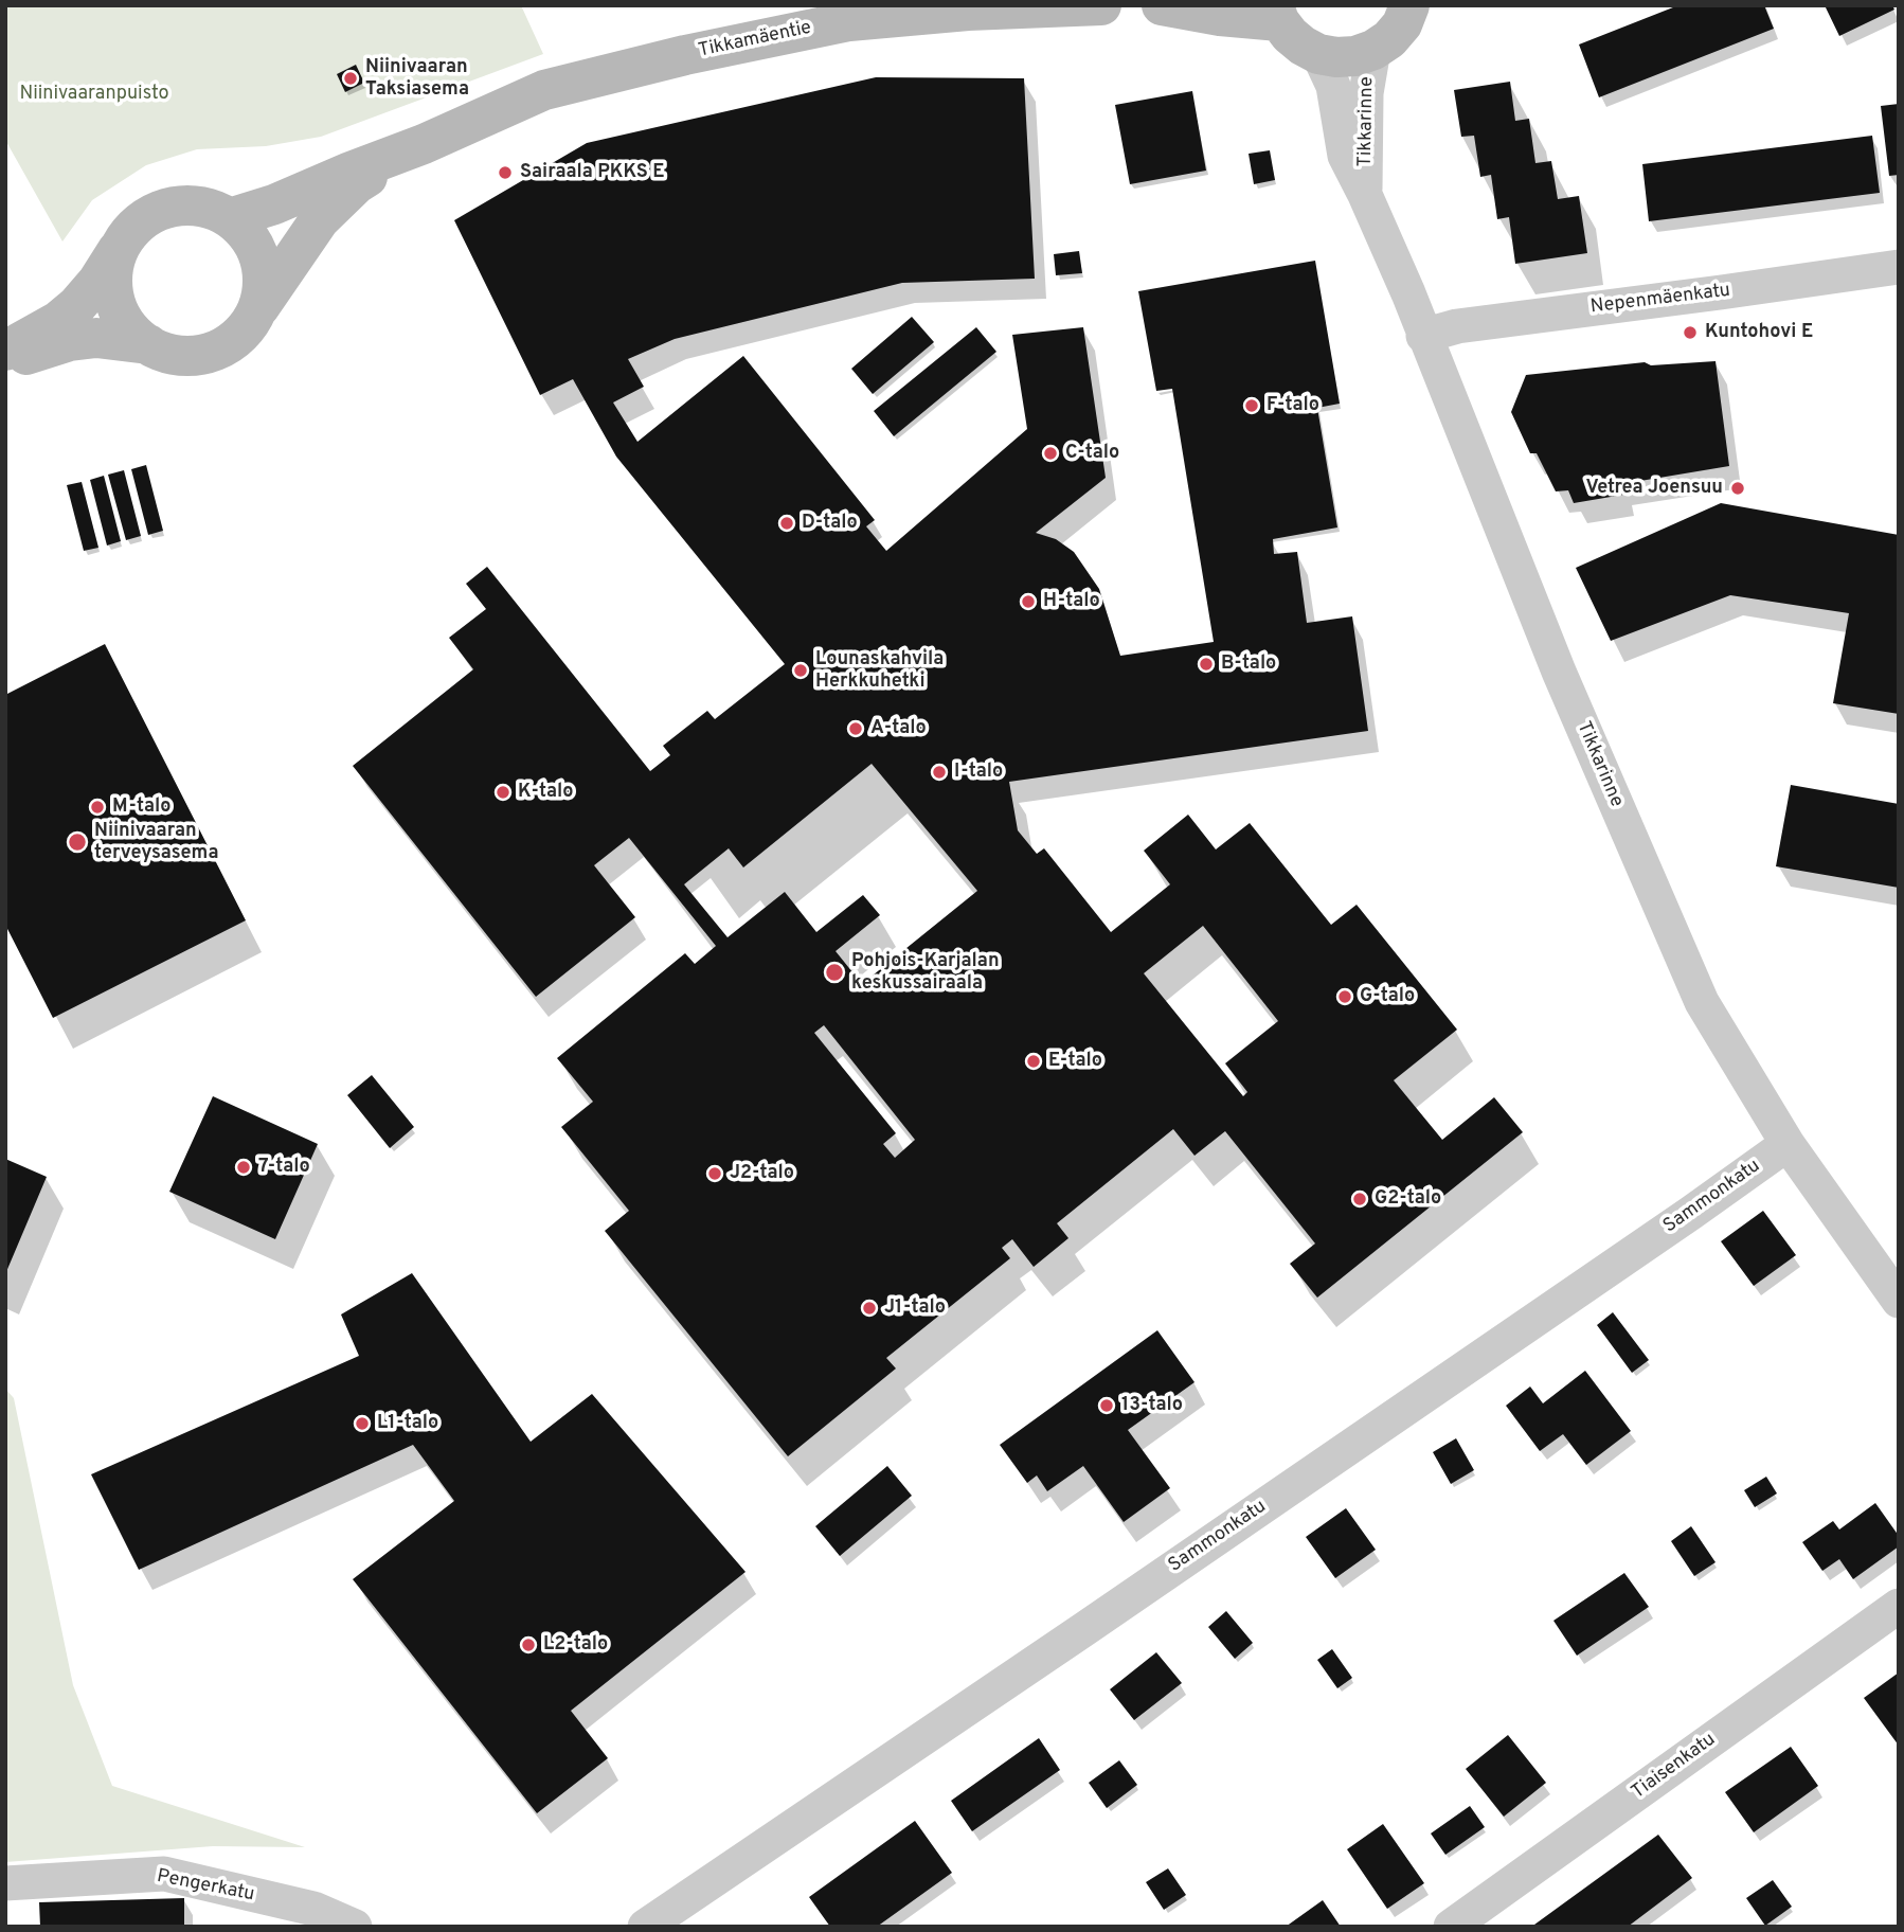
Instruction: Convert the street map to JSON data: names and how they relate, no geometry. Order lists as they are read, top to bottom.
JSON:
{
  "streets": {
    "street": [
      "Tikkamäentie",
      "Tikkarinne",
      "Nepenmäenkatu",
      "Sammonkatu",
      "Tiaisenkatu",
      "Pengerkatu"
    ]
  },
  "crossings": [
    ["Tikkarinne", "Nepenmäenkatu"],
    ["Tikkarinne", "Sammonkatu"]
  ],
  "parks": ["Niinivaaranpuisto"],
  "places": [
    "Niinivaaran Taksiasema",
    "Sairaala PKKS E",
    "Kuntohovi E",
    "F-talo",
    "C-talo",
    "Vetrea Joensuu",
    "D-talo",
    "H-talo",
    "B-talo",
    "Lounaskahvila Herkkuhetki",
    "A-talo",
    "I-talo",
    "K-talo",
    "M-talo",
    "Niinivaaran terveysasema",
    "Pohjois-Karjalan keskussairaala",
    "G-talo",
    "E-talo",
    "7-talo",
    "J2-talo",
    "G2-talo",
    "J1-talo",
    "13-talo",
    "L1-talo",
    "L2-talo"
  ]
}
